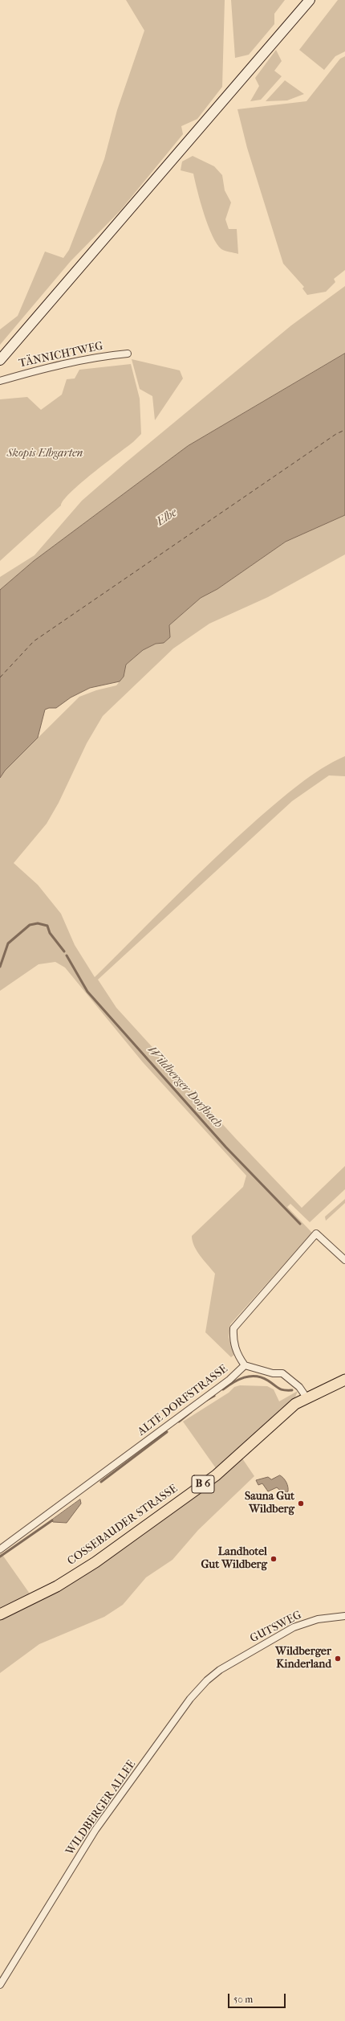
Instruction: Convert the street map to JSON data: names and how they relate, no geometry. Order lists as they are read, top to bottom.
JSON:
{
  "streets": {
    "main road": ["B 6", "COSSEBAUDER STRASSE"],
    "street": [
      "TÄNNICHTWEG",
      "ALTE DORFSTRASSE",
      "GUTSWEG",
      "WILDBERGER ALLEE"
    ]
  },
  "crossings": [
    ["GUTSWEG", "WILDBERGER ALLEE"]
  ],
  "water": ["Elbe", "Wildberger Dorfbach"],
  "parks": ["Skopis Elbgarten"],
  "places": ["Sauna Gut Wildberg", "Landhotel Gut Wildberg", "Wildberger Kinderland"],
  "scale_bar": "50 m"
}
